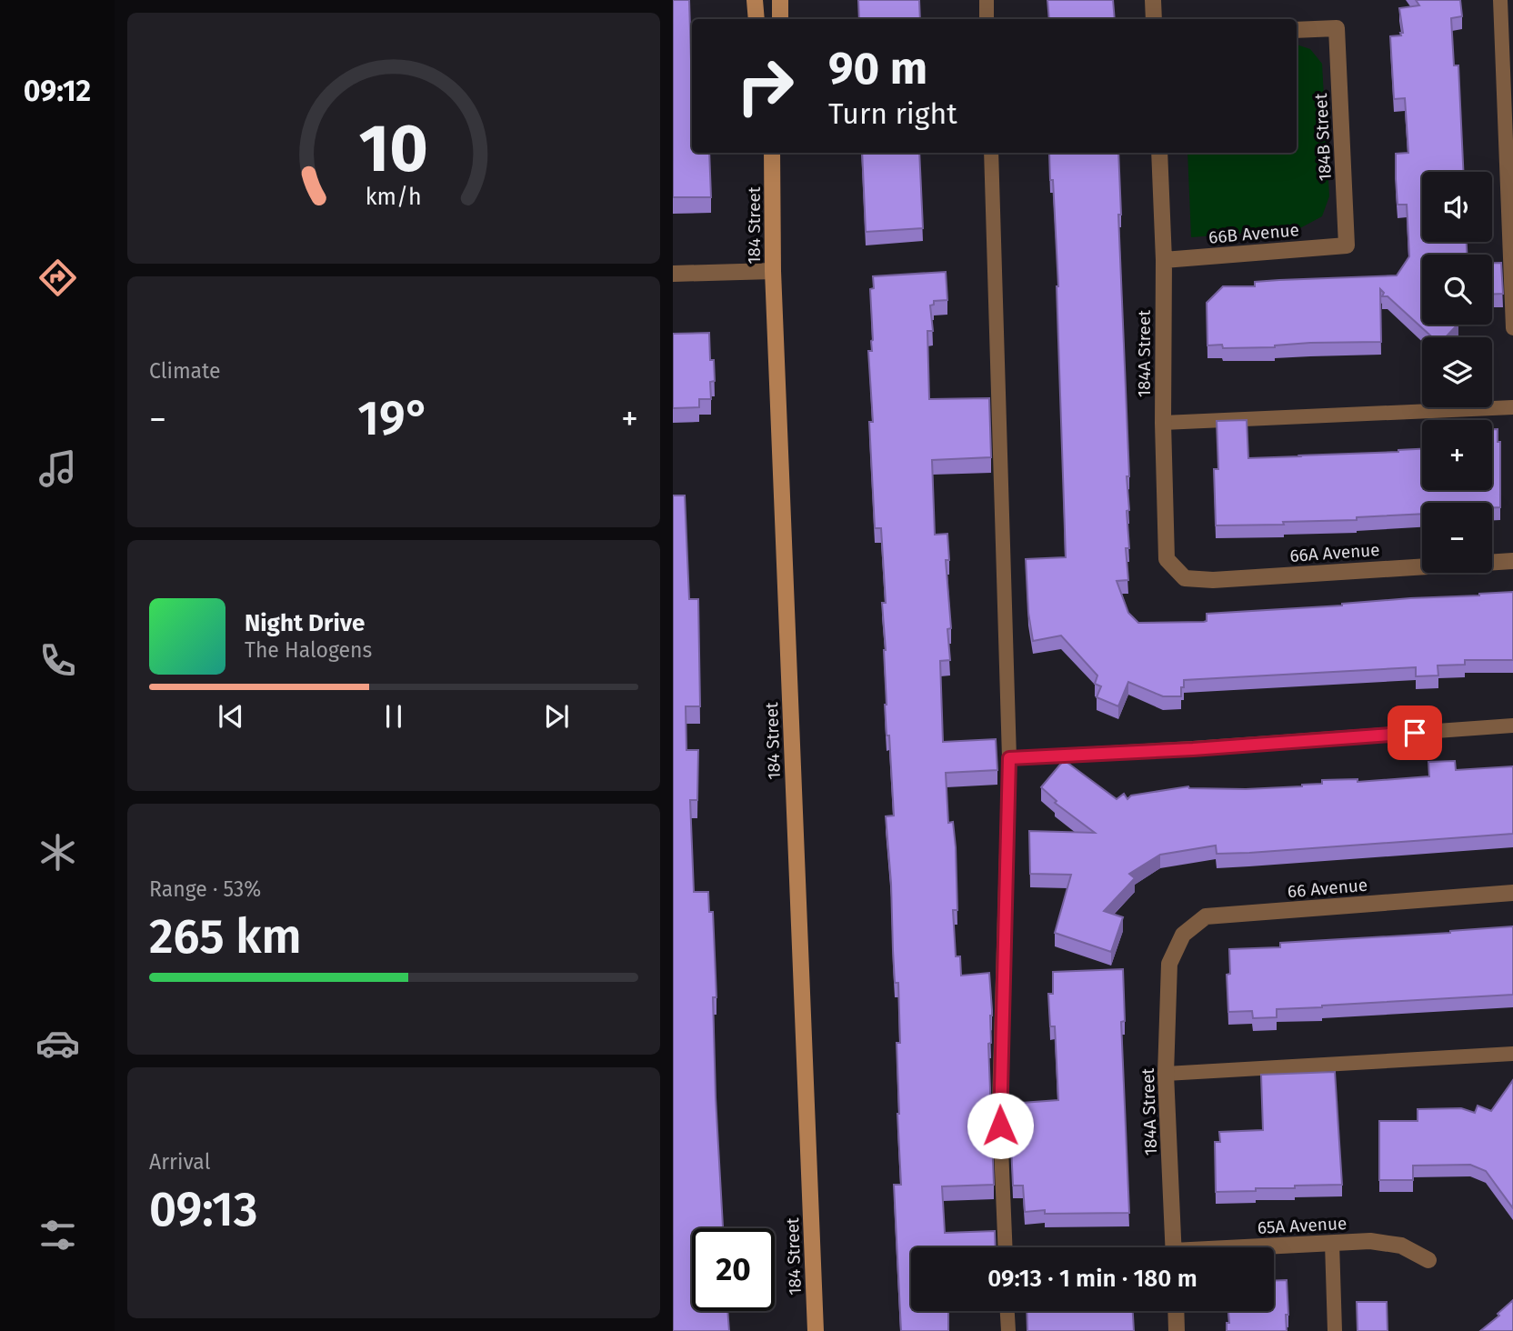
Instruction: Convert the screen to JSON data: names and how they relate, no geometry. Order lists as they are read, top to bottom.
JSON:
{
  "streets": {
    "main road": ["184 Street"],
    "street": [
      "184B Street",
      "66B Avenue",
      "184A Street",
      "66A Avenue",
      "66 Avenue",
      "65A Avenue"
    ]
  },
  "crossings": [
    ["184B Street", "66B Avenue"],
    ["66B Avenue", "184A Street"],
    ["184A Street", "66A Avenue"],
    ["184A Street", "66 Avenue"]
  ],
  "page": {
    "tabs": "09:12",
    "turn": ["90 m", "Turn right"],
    "map_buttons": ["+", "−"],
    "tile": [
      "Climate",
      ["Range · 53%", "265 km"],
      ["Arrival", "09:13"]
    ],
    "heat": ["−", "19°", "+"],
    "song": ["Night Drive", "The Halogens"],
    "limit": "20",
    "trip": "09:13 · 1 min · 180 m",
    "gauge": ["10", "km/h"]
  }
}
